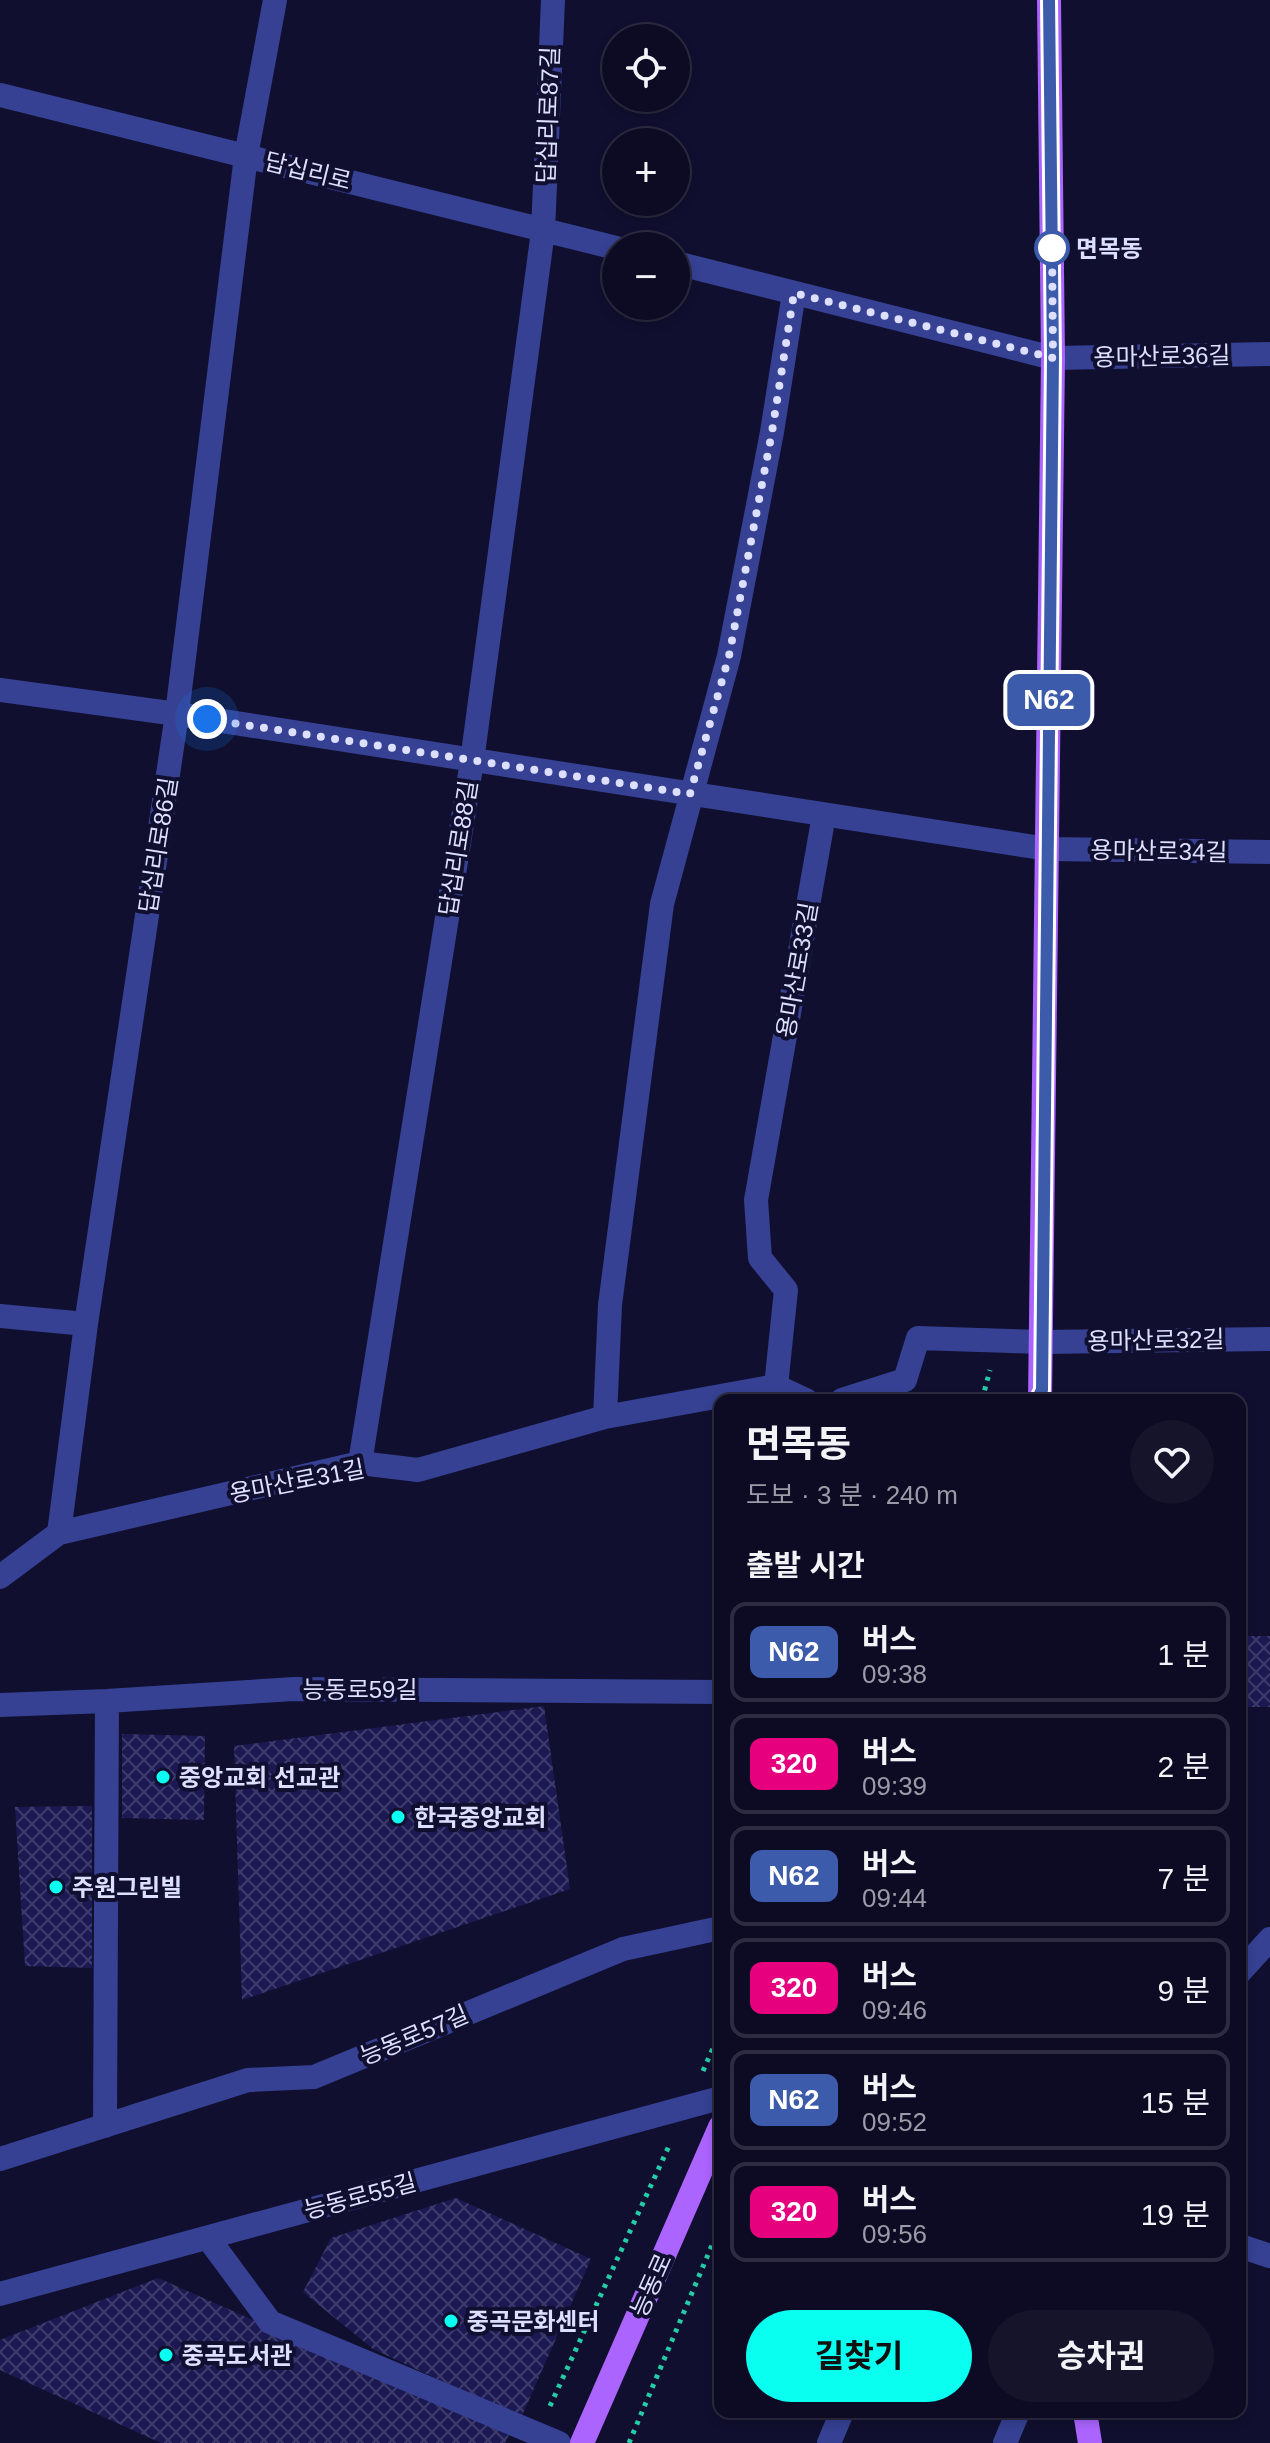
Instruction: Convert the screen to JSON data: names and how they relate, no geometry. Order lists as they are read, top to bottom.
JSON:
{
  "streets": {
    "main road": ["능동로"],
    "street": [
      "답십리로87길",
      "답십리로",
      "용마산로36길",
      "답십리로86길",
      "답십리로88길",
      "용마산로34길",
      "용마산로33길",
      "용마산로32길",
      "용마산로31길",
      "능동로59길",
      "능동로57길",
      "능동로55길"
    ]
  },
  "crossings": [
    ["답십리로87길", "답십리로"],
    ["답십리로87길", "답십리로88길"],
    ["답십리로", "답십리로86길"],
    ["답십리로", "답십리로88길"],
    ["답십리로86길", "용마산로31길"],
    ["답십리로88길", "용마산로31길"],
    ["용마산로33길", "용마산로31길"]
  ],
  "places": [
    "면목동",
    "중앙교회 선교관",
    "한국중앙교회",
    "주원그린빌",
    "중곡문화센터",
    "중곡도서관"
  ],
  "lines": ["bus line N62"],
  "page": {
    "on_map": "N62",
    "map_buttons": ["+", "−"],
    "heading": [
      ["면목동", "도보 · 3 분 · 240 m"],
      "출발 시간"
    ],
    "list": [
      {
        "mark": "N62",
        "name": "버스",
        "note": "09:38",
        "value": "1 분"
      },
      {
        "mark": "320",
        "name": "버스",
        "note": "09:39",
        "value": "2 분"
      },
      {
        "mark": "N62",
        "name": "버스",
        "note": "09:44",
        "value": "7 분"
      },
      {
        "mark": "320",
        "name": "버스",
        "note": "09:46",
        "value": "9 분"
      },
      {
        "mark": "N62",
        "name": "버스",
        "note": "09:52",
        "value": "15 분"
      },
      {
        "mark": "320",
        "name": "버스",
        "note": "09:56",
        "value": "19 분"
      }
    ],
    "buttons": ["길찾기", "승차권"]
  }
}
